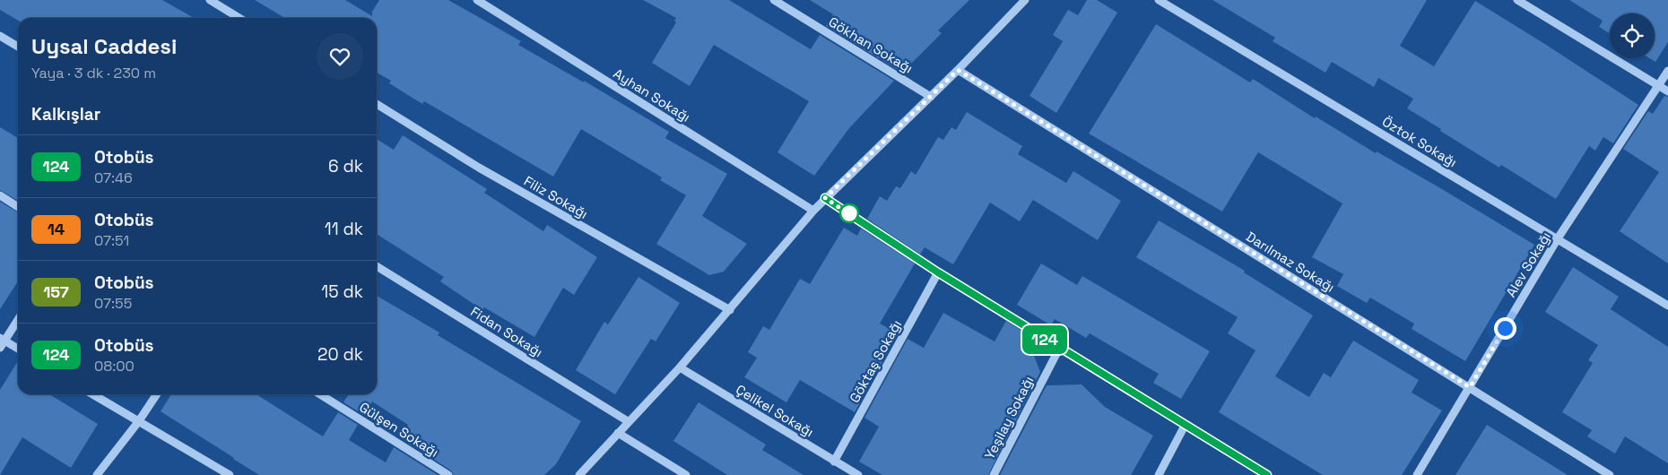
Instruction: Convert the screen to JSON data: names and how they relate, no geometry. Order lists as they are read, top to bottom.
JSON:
{
  "streets": {
    "street": [
      "Gökhan Sokağı",
      "Ayhan Sokağı",
      "Öztok Sokağı",
      "Filiz Sokağı",
      "Darılmaz Sokağı",
      "Alev Sokağı",
      "Fidan Sokağı",
      "Göktaş Sokağı",
      "Çelikel Sokağı",
      "Yeşilay Sokağı",
      "Gülşen Sokağı"
    ]
  },
  "crossings": [
    ["Öztok Sokağı", "Alev Sokağı"],
    ["Darılmaz Sokağı", "Alev Sokağı"],
    ["Göktaş Sokağı", "Çelikel Sokağı"]
  ],
  "lines": ["bus line 124"],
  "page": {
    "on_map": "124",
    "heading": [
      ["Uysal Caddesi", "Yaya · 3 dk · 230 m"],
      "Kalkışlar"
    ],
    "list": [
      {
        "mark": "124",
        "name": "Otobüs",
        "note": "07:46",
        "value": "6 dk"
      },
      {
        "mark": "14",
        "name": "Otobüs",
        "note": "07:51",
        "value": "11 dk"
      },
      {
        "mark": "157",
        "name": "Otobüs",
        "note": "07:55",
        "value": "15 dk"
      },
      {
        "mark": "124",
        "name": "Otobüs",
        "note": "08:00",
        "value": "20 dk"
      }
    ]
  }
}
